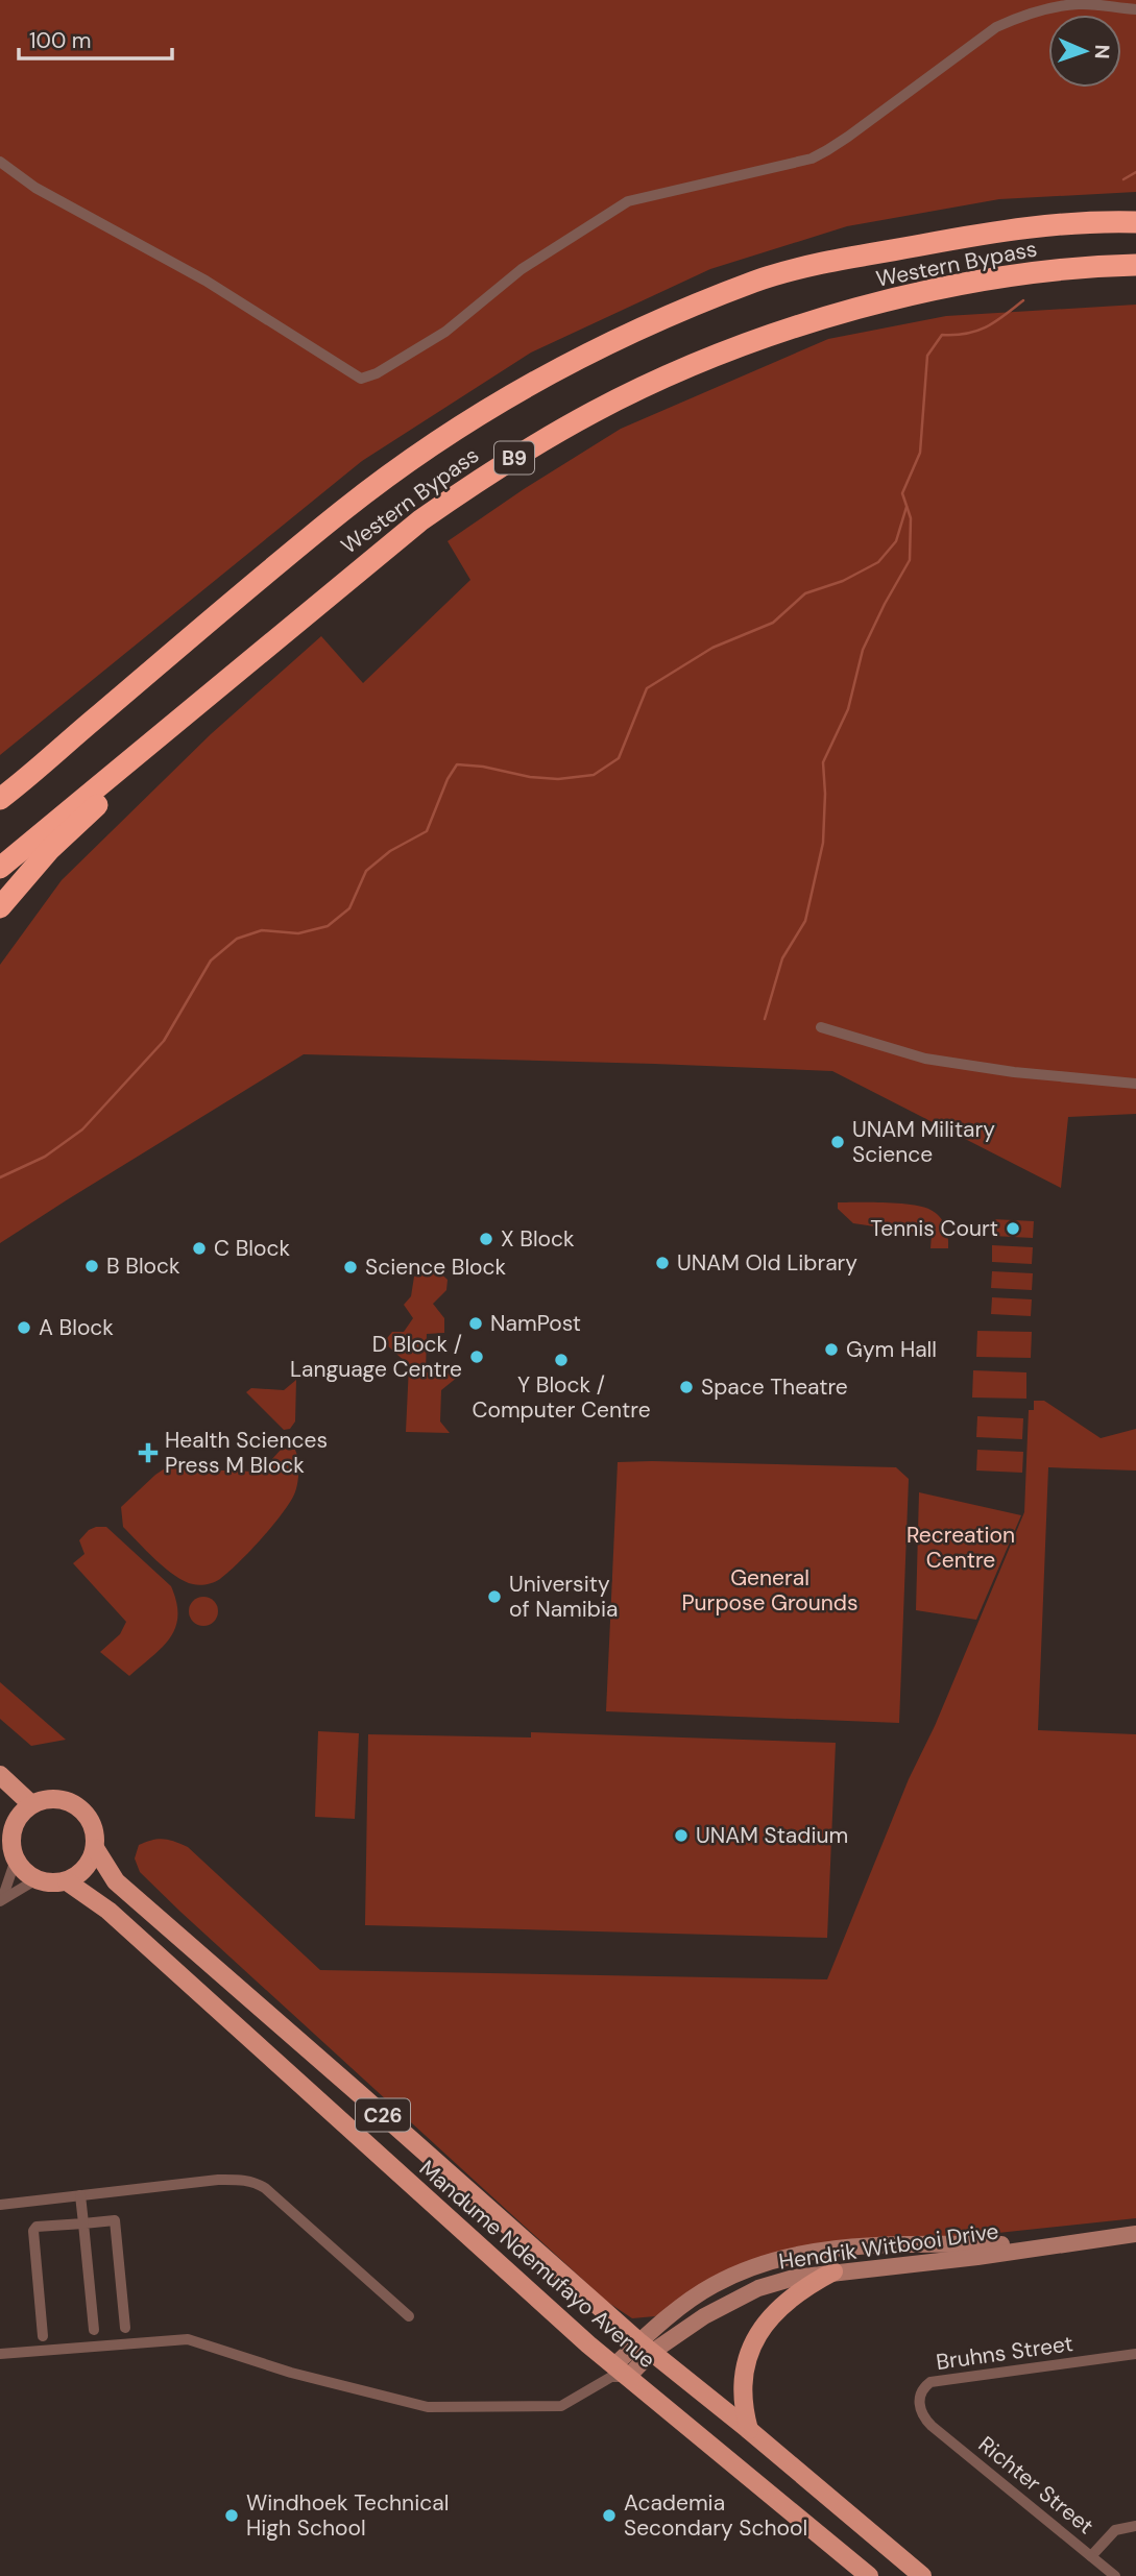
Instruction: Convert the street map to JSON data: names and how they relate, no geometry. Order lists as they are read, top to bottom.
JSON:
{
  "streets": {
    "highway": ["Western Bypass", "B9"],
    "main road": ["C26", "Hendrik Witbooi Drive", "Mandume Ndemufayo Avenue"],
    "street": ["Bruhns Street", "Richter Street"]
  },
  "crossings": [
    ["Hendrik Witbooi Drive", "Mandume Ndemufayo Avenue"],
    ["Bruhns Street", "Richter Street"]
  ],
  "parks": ["Recreation Centre", "General Purpose Grounds"],
  "places": {
    "other": [
      "UNAM Military Science",
      "Tennis Court",
      "X Block",
      "C Block",
      "UNAM Old Library",
      "B Block",
      "Science Block",
      "NamPost",
      "A Block",
      "Gym Hall",
      "D Block / Language Centre",
      "Y Block / Computer Centre",
      "Space Theatre",
      "University of Namibia",
      "UNAM Stadium",
      "Windhoek Technical High School",
      "Academia Secondary School"
    ],
    "health": ["Health Sciences Press M Block"]
  },
  "scale_bar": "100 m",
  "north": "right"
}
